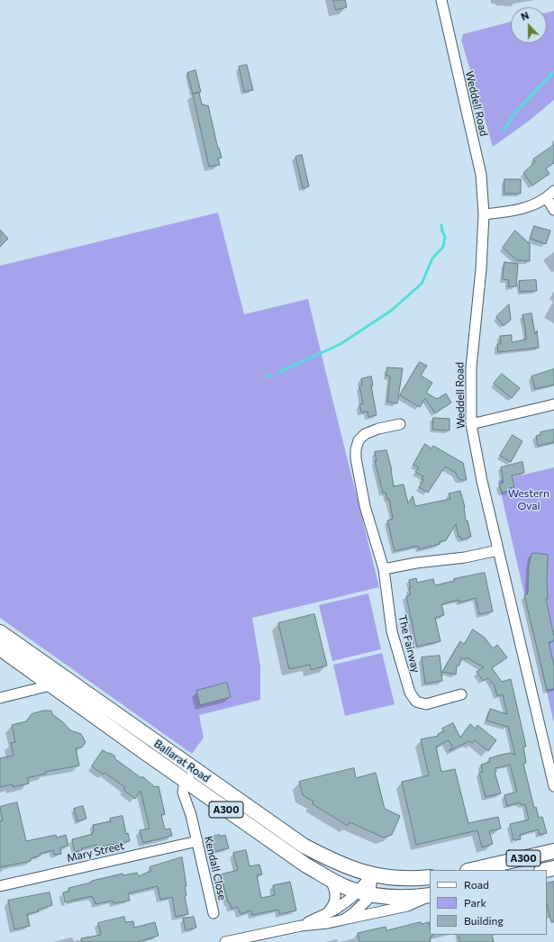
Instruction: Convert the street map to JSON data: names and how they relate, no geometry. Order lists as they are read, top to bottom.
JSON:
{
  "streets": {
    "highway": ["Ballarat Road", "A300"],
    "street": [
      "Weddell Road",
      "The Fairway",
      "Mary Street",
      "Kendall Close"
    ]
  },
  "crossings": [
    ["Ballarat Road", "A300"],
    ["Ballarat Road", "Kendall Close"],
    ["Mary Street", "Kendall Close"]
  ],
  "parks": ["Western Oval"],
  "legend": ["Road", "Park", "Building"],
  "north": "top"
}
